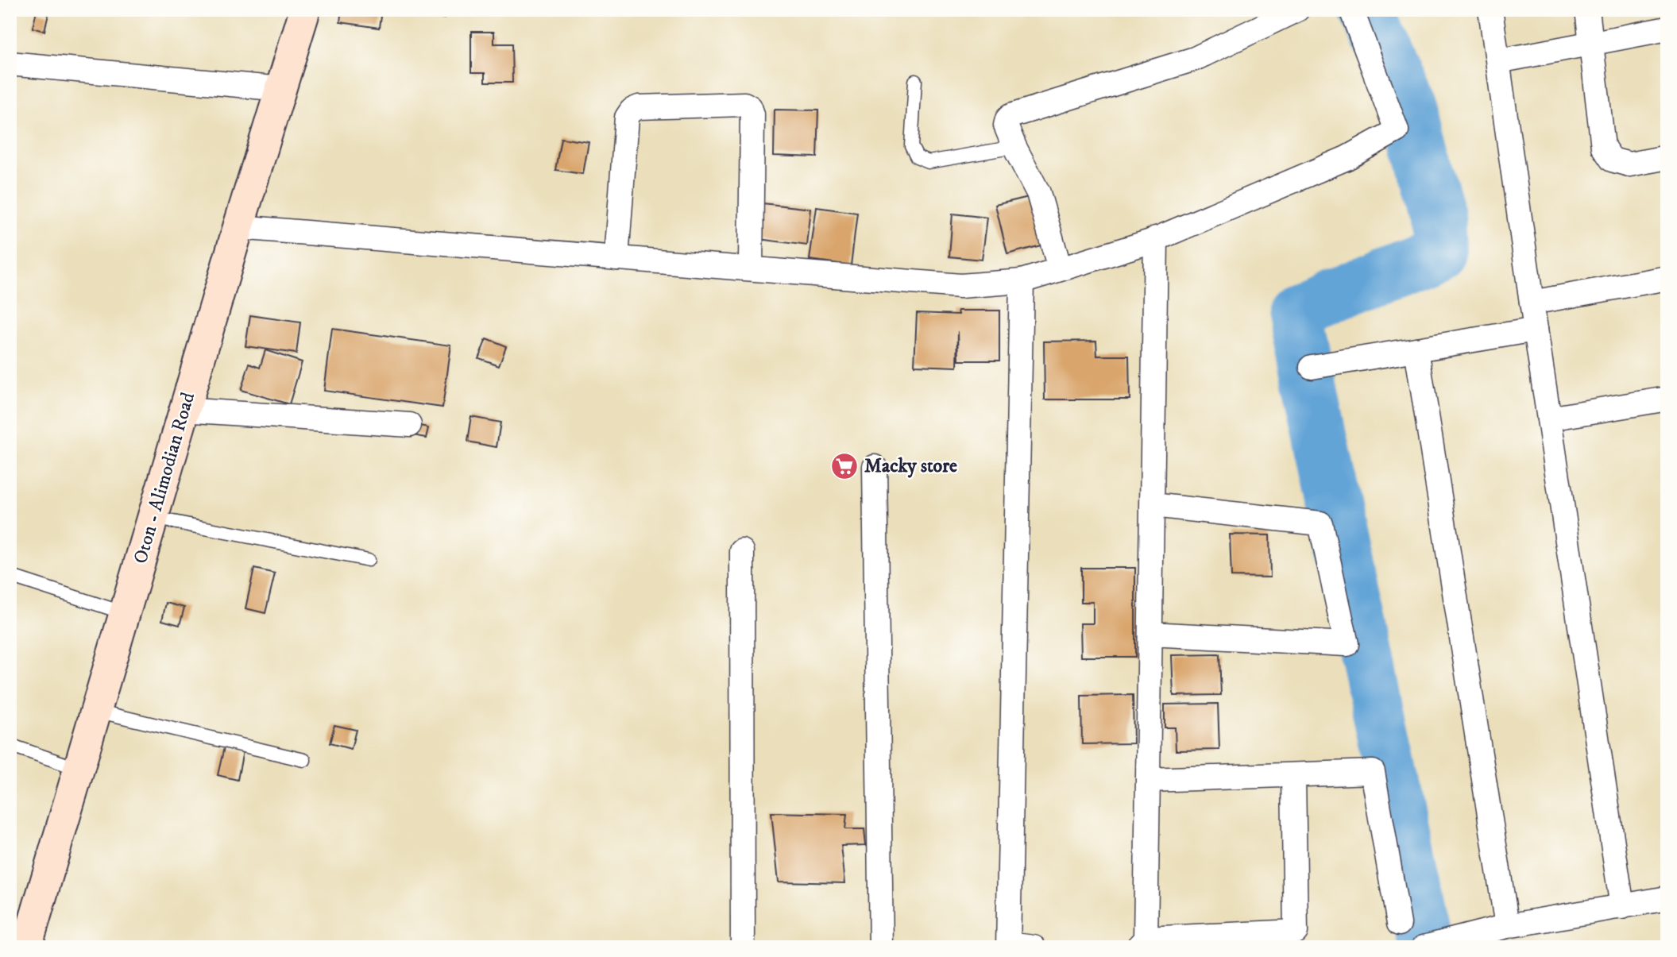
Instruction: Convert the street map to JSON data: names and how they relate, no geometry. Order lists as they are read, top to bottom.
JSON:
{
  "streets": {
    "main road": ["Oton - Alimodian Road"]
  },
  "places": {
    "supermarket": ["Macky store"]
  }
}
